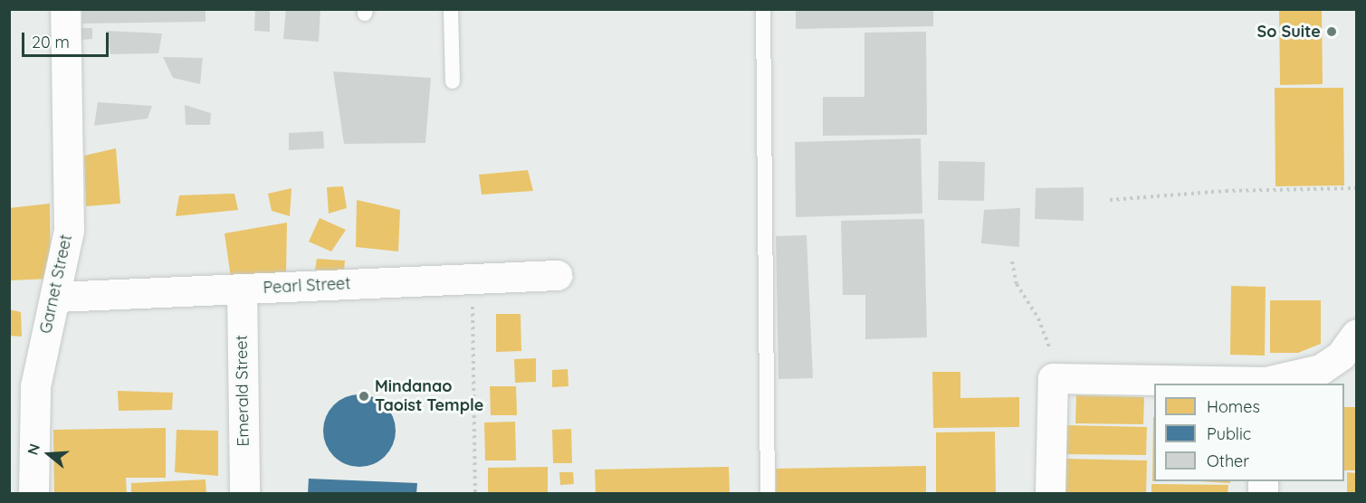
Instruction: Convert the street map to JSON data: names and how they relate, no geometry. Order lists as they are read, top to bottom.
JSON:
{
  "streets": {
    "street": ["Garnet Street", "Pearl Street", "Emerald Street"]
  },
  "crossings": [
    ["Garnet Street", "Pearl Street"],
    ["Pearl Street", "Emerald Street"]
  ],
  "places": ["So Suite", "Mindanao Taoist Temple"],
  "legend": ["Homes", "Public", "Other"],
  "scale_bar": "20 m",
  "north": "left"
}
